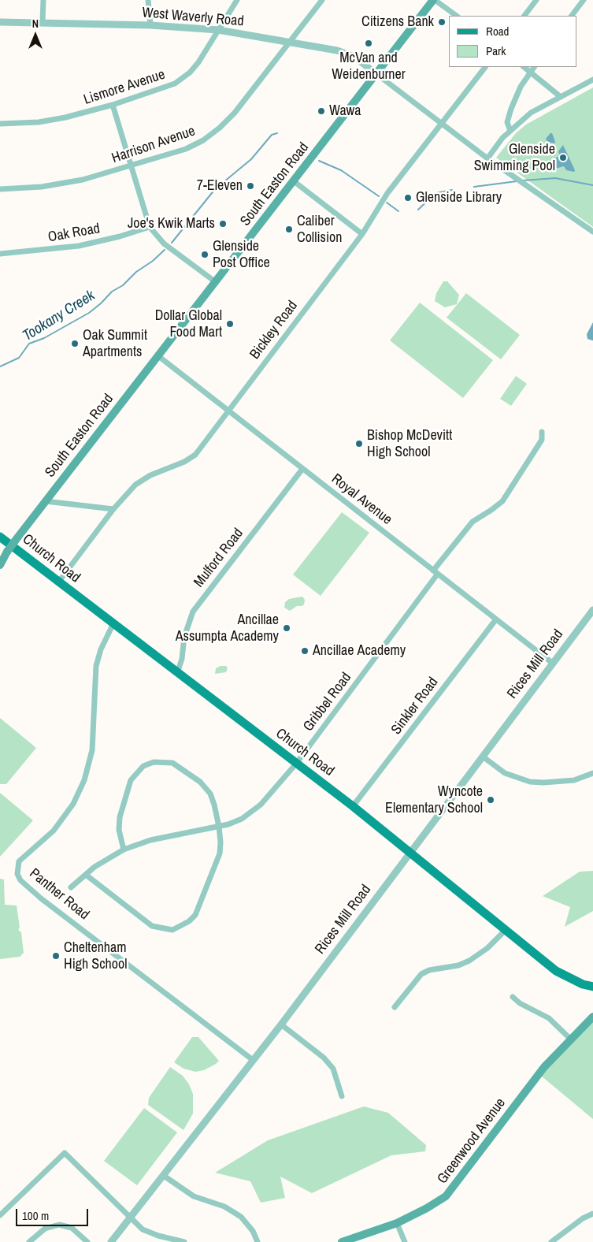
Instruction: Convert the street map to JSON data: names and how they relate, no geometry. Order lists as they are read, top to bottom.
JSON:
{
  "streets": {
    "main road": ["South Easton Road", "Church Road", "Greenwood Avenue"],
    "street": [
      "West Waverly Road",
      "Lismore Avenue",
      "Harrison Avenue",
      "Oak Road",
      "Bickley Road",
      "Royal Avenue",
      "Mulford Road",
      "Rices Mill Road",
      "Gribbel Road",
      "Sinkler Road",
      "Panther Road"
    ]
  },
  "crossings": [
    ["West Waverly Road", "Lismore Avenue"],
    ["West Waverly Road", "Harrison Avenue"],
    ["West Waverly Road", "South Easton Road"],
    ["South Easton Road", "Royal Avenue"],
    ["Bickley Road", "Royal Avenue"],
    ["Bickley Road", "Church Road"],
    ["Royal Avenue", "Mulford Road"],
    ["Royal Avenue", "Rices Mill Road"],
    ["Royal Avenue", "Gribbel Road"],
    ["Royal Avenue", "Sinkler Road"],
    ["Mulford Road", "Church Road"],
    ["Church Road", "Rices Mill Road"],
    ["Church Road", "Gribbel Road"],
    ["Church Road", "Sinkler Road"],
    ["Church Road", "Panther Road"],
    ["Rices Mill Road", "Panther Road"]
  ],
  "water": ["Tookany Creek"],
  "places": [
    "Citizens Bank",
    "McVan and Weidenburner",
    "Wawa",
    "Glenside Swimming Pool",
    "7-Eleven",
    "Glenside Library",
    "Joe's Kwik Marts",
    "Caliber Collision",
    "Glenside Post Office",
    "Dollar Global Food Mart",
    "Oak Summit Apartments",
    "Bishop McDevitt High School",
    "Ancillae Assumpta Academy",
    "Ancillae Academy",
    "Wyncote Elementary School",
    "Cheltenham High School"
  ],
  "legend": ["Road", "Park"],
  "scale_bar": "100 m",
  "north": "top"
}
